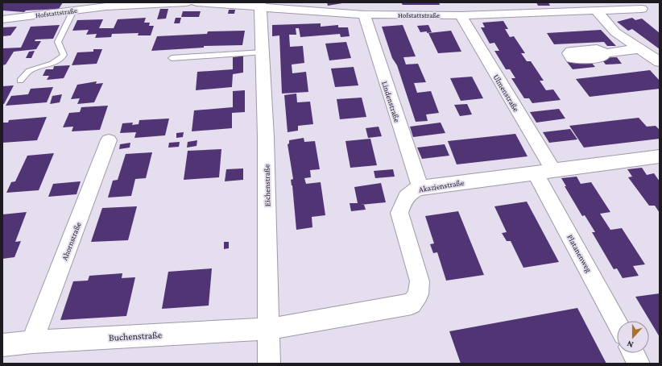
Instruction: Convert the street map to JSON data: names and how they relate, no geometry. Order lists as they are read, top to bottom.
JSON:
{
  "streets": {
    "street": [
      "Hofstattstraße",
      "Ulmenstraße",
      "Lindenstraße",
      "Eichenstraße",
      "Akazienstraße",
      "Ahornstraße",
      "Platanenweg",
      "Buchenstraße"
    ]
  },
  "crossings": [
    ["Hofstattstraße", "Ulmenstraße"],
    ["Hofstattstraße", "Lindenstraße"],
    ["Hofstattstraße", "Eichenstraße"],
    ["Ulmenstraße", "Akazienstraße"],
    ["Lindenstraße", "Akazienstraße"],
    ["Eichenstraße", "Akazienstraße"],
    ["Eichenstraße", "Buchenstraße"],
    ["Akazienstraße", "Platanenweg"],
    ["Akazienstraße", "Buchenstraße"],
    ["Ahornstraße", "Buchenstraße"]
  ],
  "north": "bottom"
}
